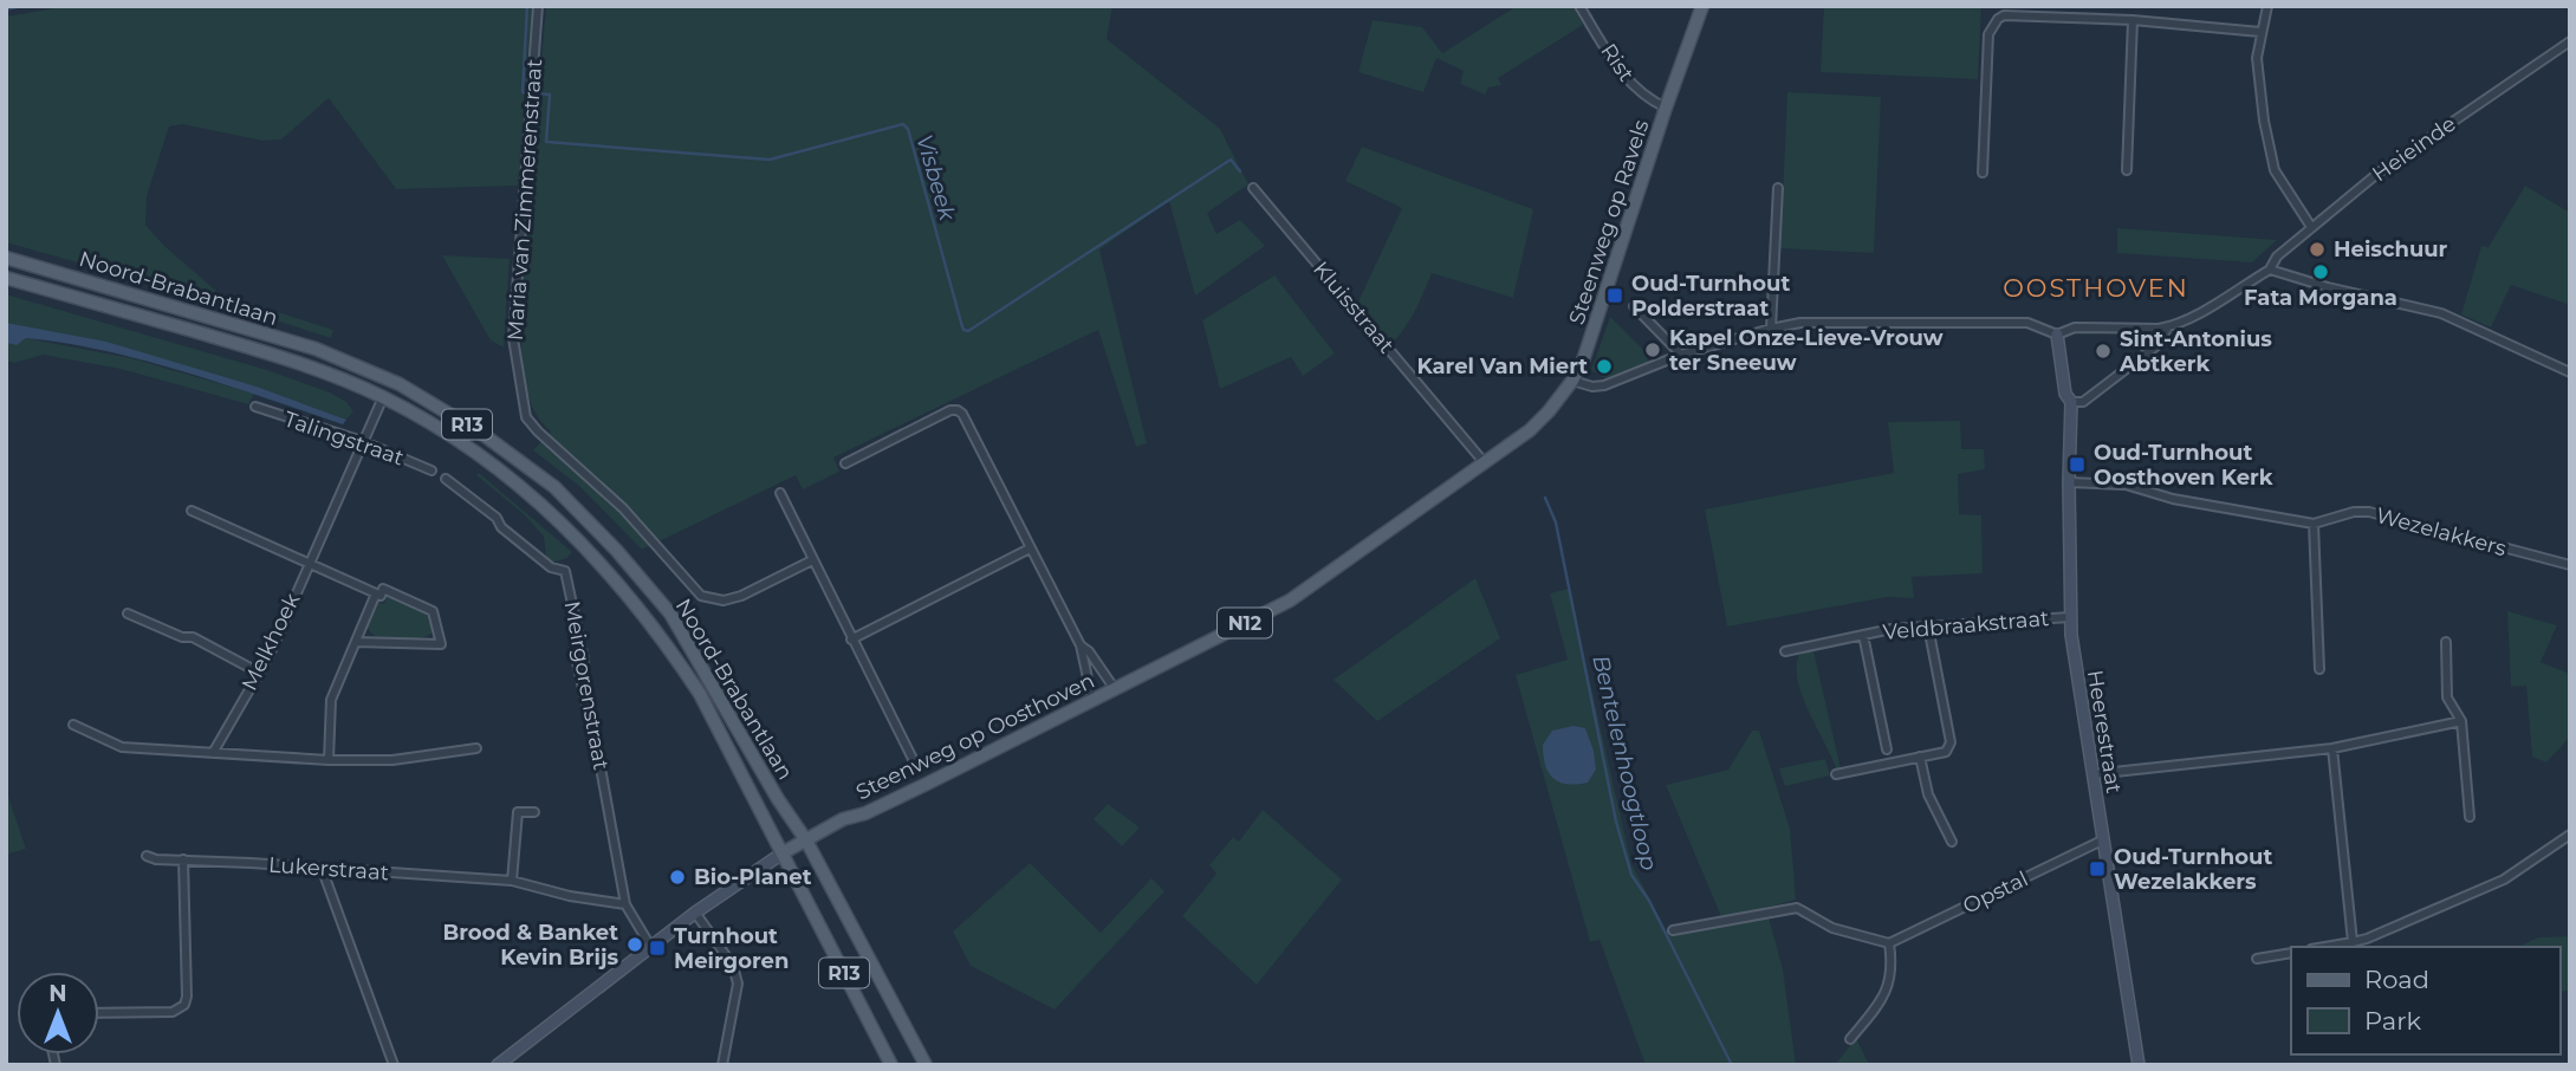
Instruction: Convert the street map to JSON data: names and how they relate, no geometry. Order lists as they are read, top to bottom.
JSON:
{
  "streets": {
    "main road": [
      "Steenweg op Ravels",
      "Noord-Brabantlaan",
      "R13",
      "N12",
      "Steenweg op Oosthoven"
    ],
    "street": [
      "Rist",
      "Heieinde",
      "Maria van Zimmerenstraat",
      "Kluisstraat",
      "Talingstraat",
      "Wezelakkers",
      "Veldbraakstraat",
      "Melkhoek",
      "Meirgorenstraat",
      "Heerestraat",
      "Lukerstraat",
      "Opstal"
    ]
  },
  "crossings": [
    ["Rist", "Steenweg op Ravels"],
    ["Steenweg op Ravels", "Kluisstraat"],
    ["Steenweg op Ravels", "Steenweg op Oosthoven"],
    ["Noord-Brabantlaan", "Melkhoek"],
    ["Noord-Brabantlaan", "Steenweg op Oosthoven"],
    ["Kluisstraat", "Steenweg op Oosthoven"],
    ["Talingstraat", "Melkhoek"],
    ["Wezelakkers", "Heerestraat"],
    ["Veldbraakstraat", "Heerestraat"],
    ["Meirgorenstraat", "Steenweg op Oosthoven"],
    ["Meirgorenstraat", "Lukerstraat"],
    ["Heerestraat", "Opstal"]
  ],
  "districts": ["OOSTHOVEN"],
  "water": ["Visbeek", "Bentelenhoogtloop"],
  "places": {
    "other": [
      "Heischuur",
      "Fata Morgana",
      "Kapel Onze-Lieve-Vrouw ter Sneeuw",
      "Sint-Antonius Abtkerk",
      "Karel Van Miert",
      "Bio-Planet",
      "Brood & Banket Kevin Brijs"
    ],
    "transit": [
      "Oud-Turnhout Polderstraat",
      "Oud-Turnhout Oosthoven Kerk",
      "Oud-Turnhout Wezelakkers",
      "Turnhout Meirgoren"
    ]
  },
  "legend": ["Road", "Park"],
  "north": "top"
}
